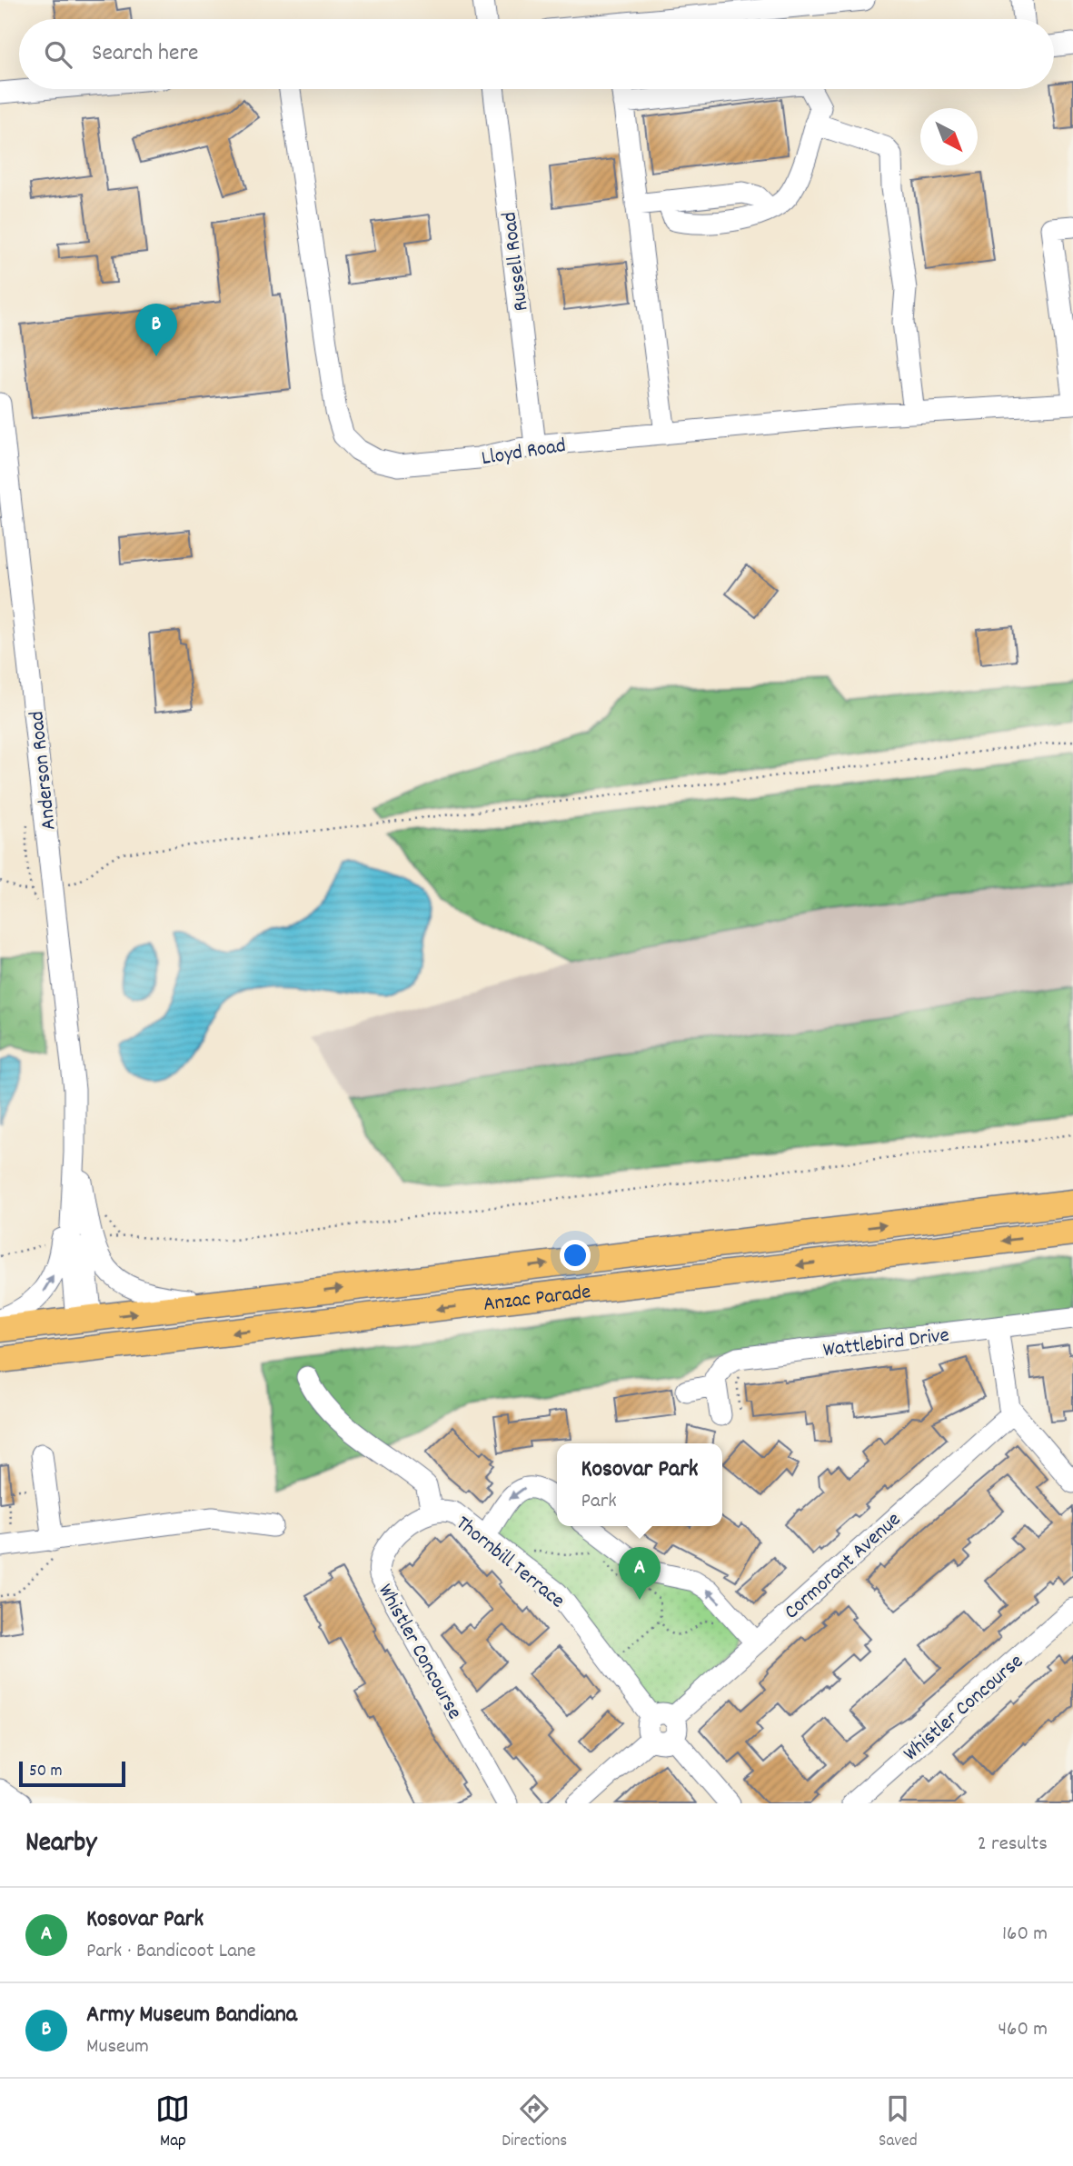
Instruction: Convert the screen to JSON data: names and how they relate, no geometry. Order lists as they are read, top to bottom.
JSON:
{
  "streets": {
    "main road": ["Anzac Parade"],
    "street": [
      "Russell Road",
      "Lloyd Road",
      "Anderson Road",
      "Wattlebird Drive",
      "Thornbill Terrace",
      "Cormorant Avenue",
      "Whistler Concourse"
    ]
  },
  "crossings": [
    ["Russell Road", "Lloyd Road"],
    ["Anderson Road", "Anzac Parade"],
    ["Thornbill Terrace", "Cormorant Avenue"],
    ["Thornbill Terrace", "Whistler Concourse"]
  ],
  "scale_bar": "50 m",
  "north": "bottom right",
  "page": {
    "search": "Search here",
    "pins": ["B", "A"],
    "popup": ["Kosovar Park", "Park"],
    "scale": "50 m",
    "heading": ["Nearby", "2 results"],
    "list": [
      {
        "mark": "A",
        "name": "Kosovar Park",
        "note": "Park · Bandicoot Lane",
        "value": "160 m"
      },
      {
        "mark": "B",
        "name": "Army Museum Bandiana",
        "note": "Museum",
        "value": "460 m"
      }
    ],
    "nav": ["Map", "Directions", "Saved"]
  }
}
